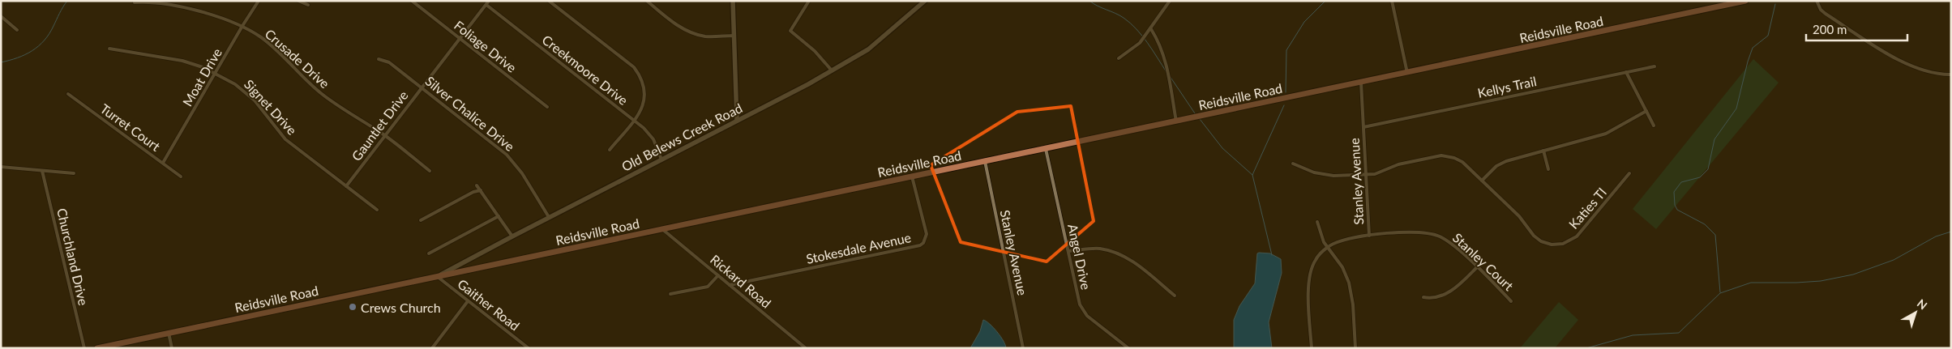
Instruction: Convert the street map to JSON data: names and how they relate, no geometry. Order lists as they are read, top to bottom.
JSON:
{
  "streets": {
    "highway": ["Reidsville Road"],
    "street": [
      "Foliage Drive",
      "Crusade Drive",
      "Creekmoore Drive",
      "Moat Drive",
      "Kellys Trail",
      "Signet Drive",
      "Silver Chalice Drive",
      "Gauntlet Drive",
      "Turret Court",
      "Old Belews Creek Road",
      "Stanley Avenue",
      "Katies Tl",
      "Stokesdale Avenue",
      "Churchland Drive",
      "Angel Drive",
      "Stanley Court",
      "Rickard Road",
      "Gaither Road"
    ]
  },
  "crossings": [
    ["Reidsville Road", "Old Belews Creek Road"],
    ["Reidsville Road", "Stanley Avenue"],
    ["Reidsville Road", "Stokesdale Avenue"],
    ["Reidsville Road", "Angel Drive"],
    ["Reidsville Road", "Rickard Road"],
    ["Reidsville Road", "Gaither Road"],
    ["Foliage Drive", "Gauntlet Drive"],
    ["Crusade Drive", "Moat Drive"],
    ["Crusade Drive", "Gauntlet Drive"],
    ["Creekmoore Drive", "Gauntlet Drive"],
    ["Creekmoore Drive", "Old Belews Creek Road"],
    ["Moat Drive", "Signet Drive"],
    ["Moat Drive", "Turret Court"],
    ["Kellys Trail", "Stanley Avenue"],
    ["Signet Drive", "Gauntlet Drive"],
    ["Silver Chalice Drive", "Gauntlet Drive"],
    ["Silver Chalice Drive", "Old Belews Creek Road"],
    ["Old Belews Creek Road", "Gaither Road"],
    ["Stanley Avenue", "Katies Tl"],
    ["Stanley Avenue", "Stanley Court"],
    ["Stokesdale Avenue", "Rickard Road"]
  ],
  "places": ["Crews Church"],
  "scale_bar": "200 m",
  "north": "top right"
}
